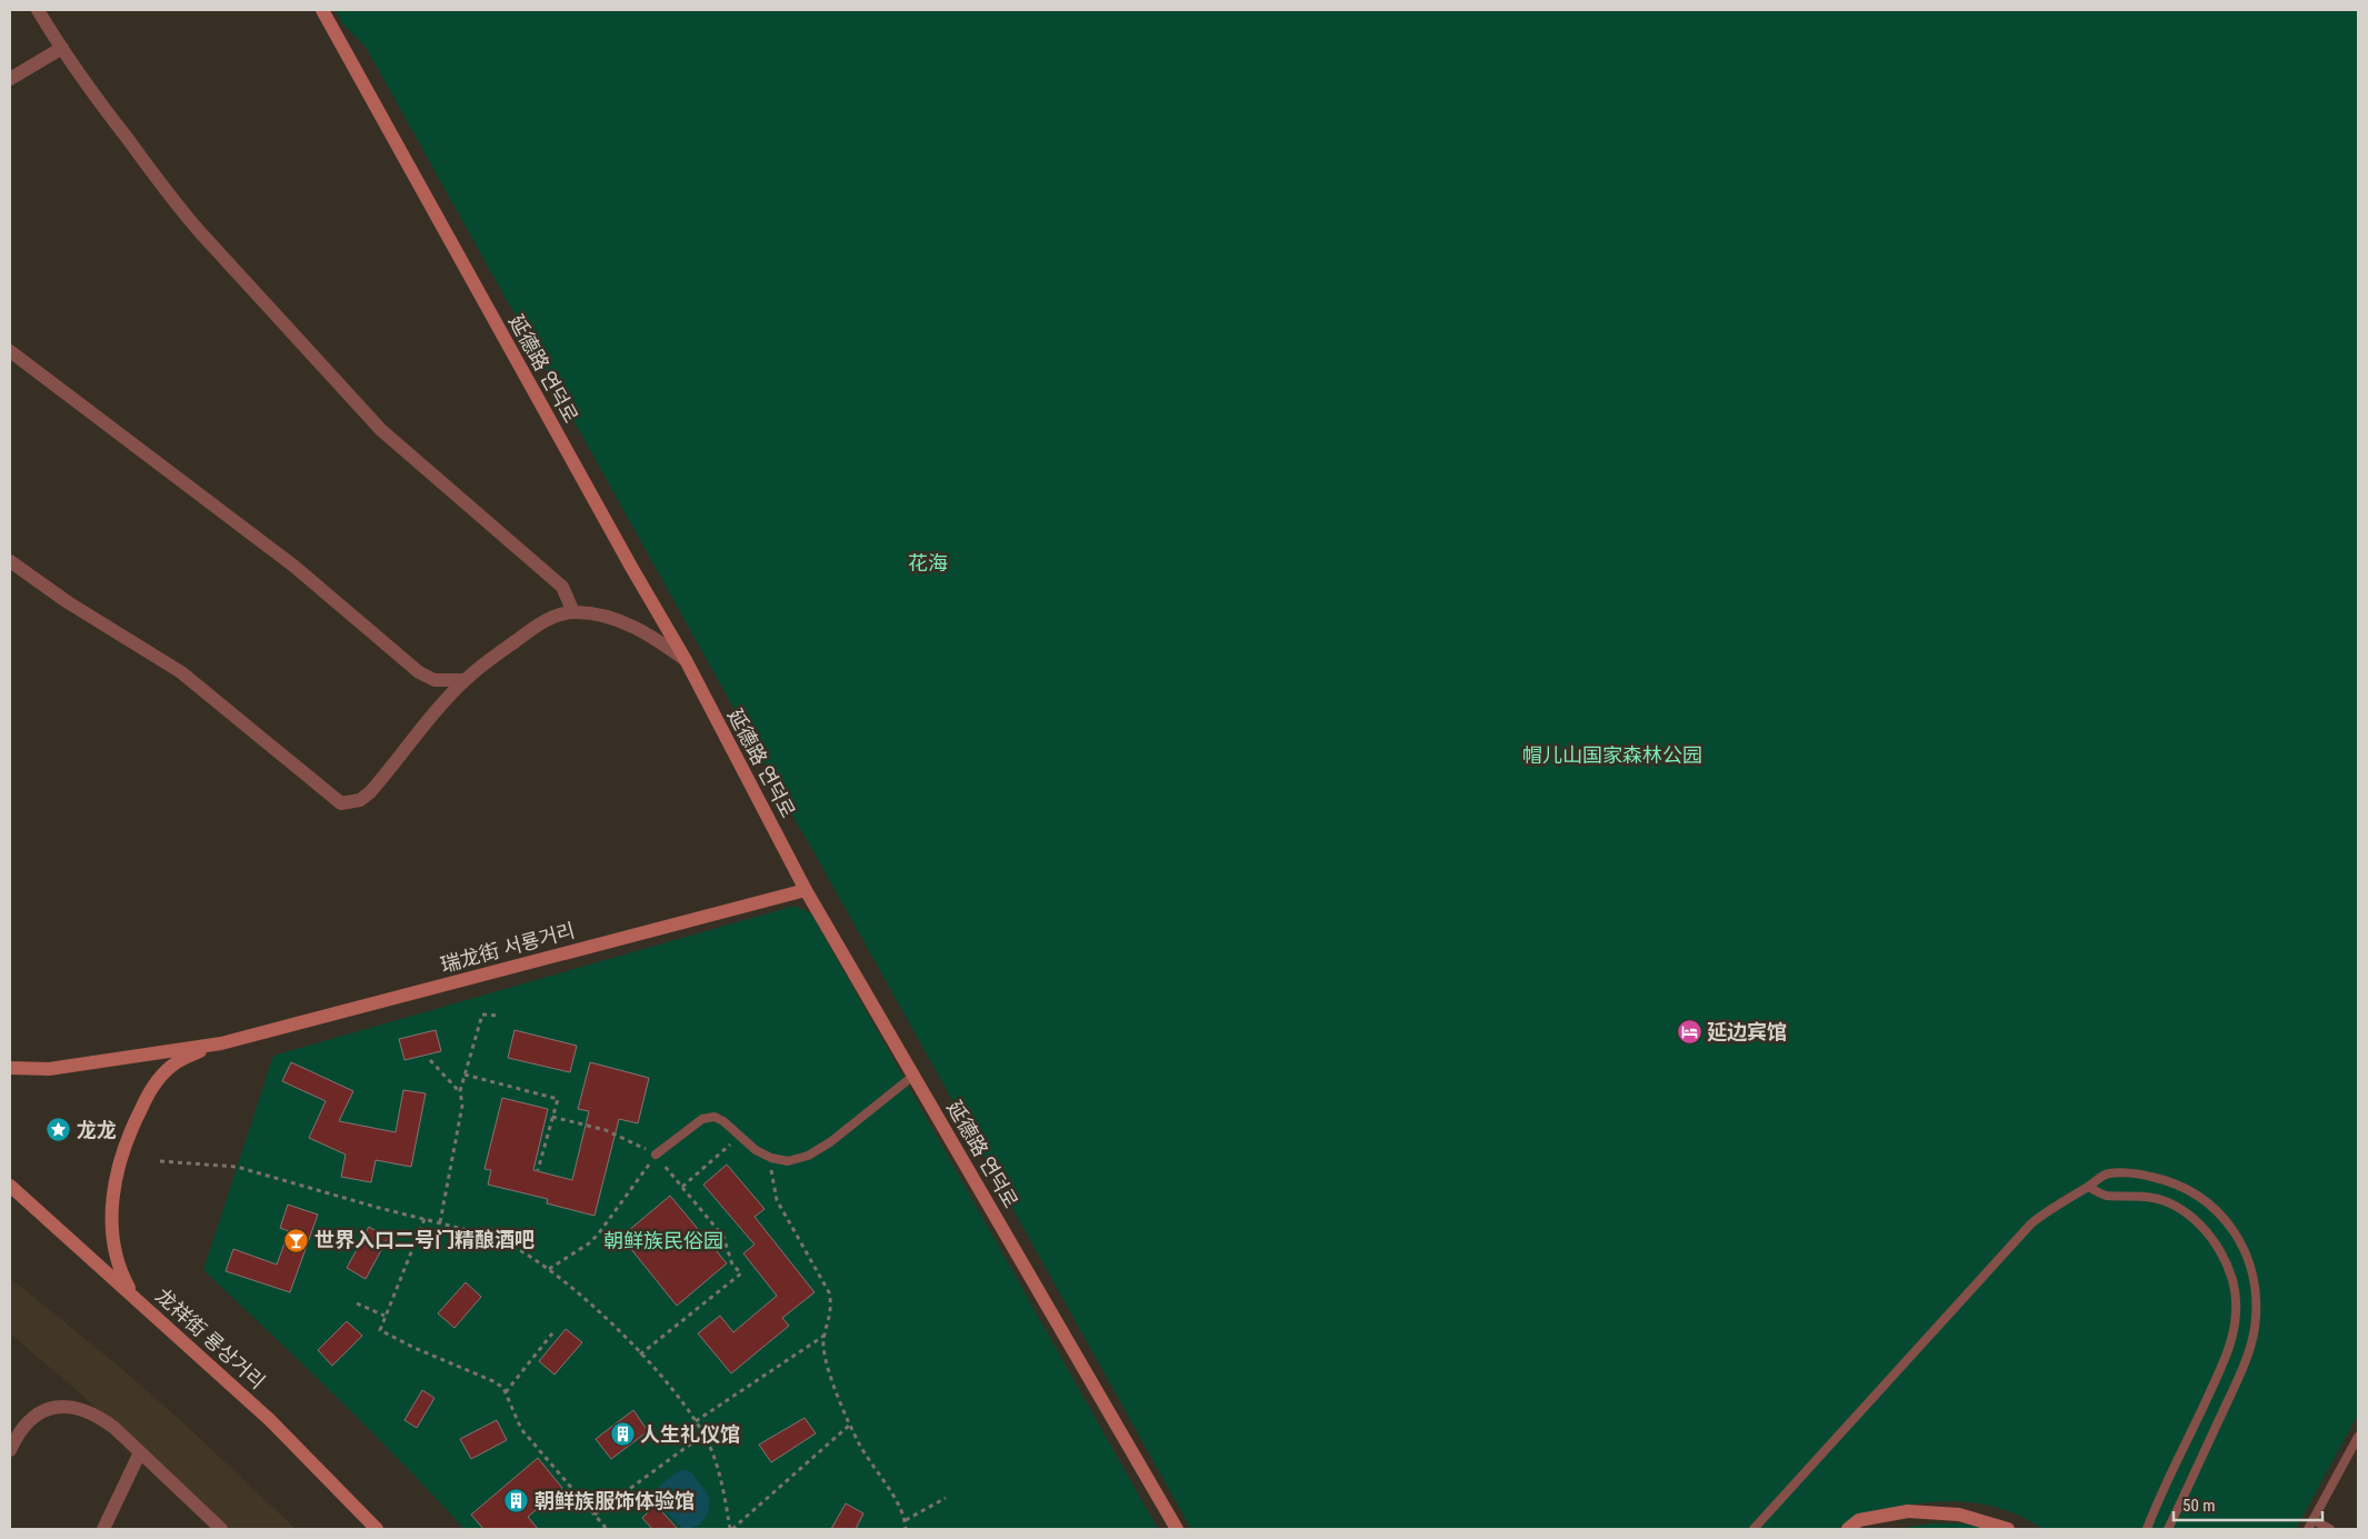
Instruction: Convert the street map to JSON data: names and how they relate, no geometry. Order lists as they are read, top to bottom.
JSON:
{
  "streets": {
    "main road": ["延德路 연덕로", "瑞龙街 서룡거리", "龙祥街 룡상거리"]
  },
  "crossings": [
    ["延德路 연덕로", "瑞龙街 서룡거리"],
    ["瑞龙街 서룡거리", "龙祥街 룡상거리"]
  ],
  "parks": ["花海", "帽儿山国家森林公园", "朝鲜族民俗园"],
  "places": {
    "hotel": ["延边宾馆"],
    "place": ["龙龙"],
    "bar": ["世界入口二号门精酿酒吧"],
    "building": ["人生礼仪馆", "朝鲜族服饰体验馆"]
  },
  "scale_bar": "50 m"
}
